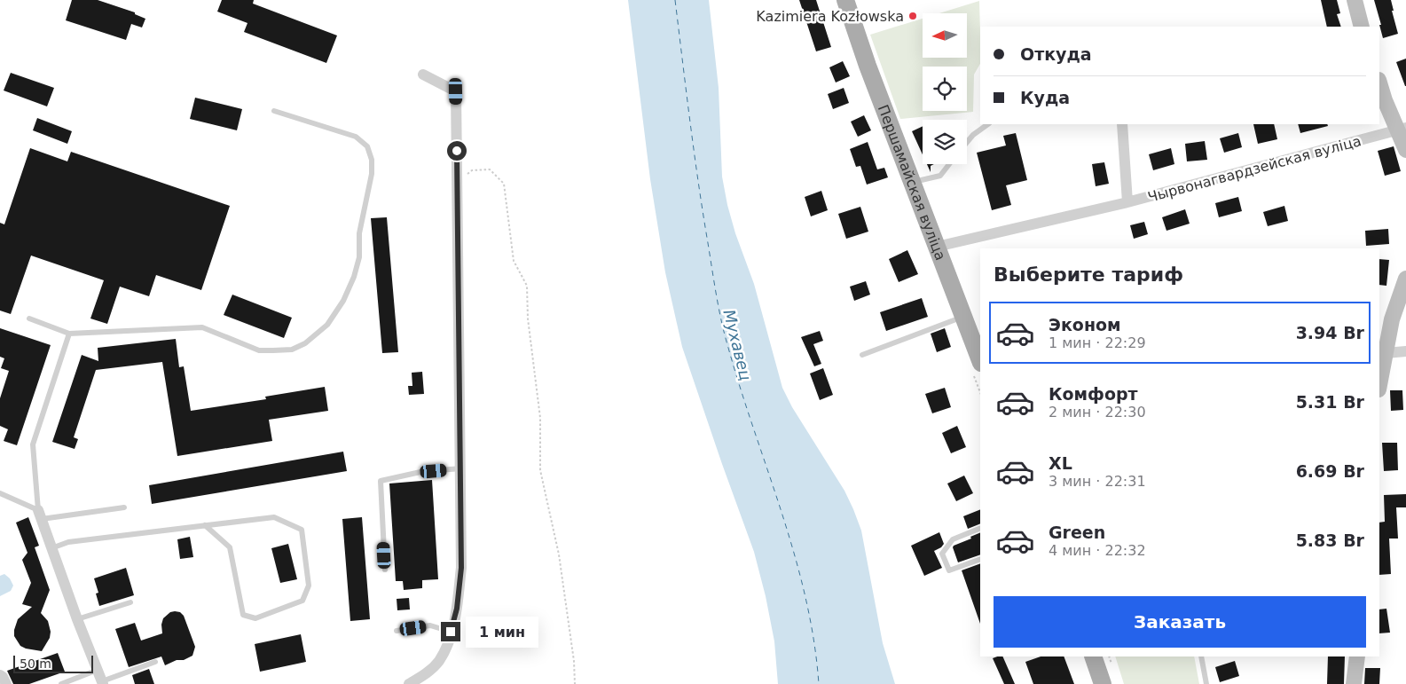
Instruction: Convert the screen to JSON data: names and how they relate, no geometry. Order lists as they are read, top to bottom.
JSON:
{
  "streets": {
    "main road": ["Першамайская вуліца"],
    "street": ["Чырвонагвардзейская вуліца"]
  },
  "crossings": [
    ["Чырвонагвардзейская вуліца", "Першамайская вуліца"]
  ],
  "water": ["Мухавец"],
  "places": ["Kazimiera Kozłowska"],
  "scale_bar": "50 m",
  "north": "left",
  "page": {
    "banner": ["Откуда", "Куда"],
    "heading": "Выберите тариф",
    "list": [
      {
        "name": "Эконом",
        "note": "1 мин · 22:29",
        "value": "3.94 Br"
      },
      {
        "name": "Комфорт",
        "note": "2 мин · 22:30",
        "value": "5.31 Br"
      },
      {
        "name": "XL",
        "note": "3 мин · 22:31",
        "value": "6.69 Br"
      },
      {
        "name": "Green",
        "note": "4 мин · 22:32",
        "value": "5.83 Br"
      }
    ],
    "buttons": "Заказать",
    "bubble": "1 мин",
    "scale": "50 m"
  }
}
